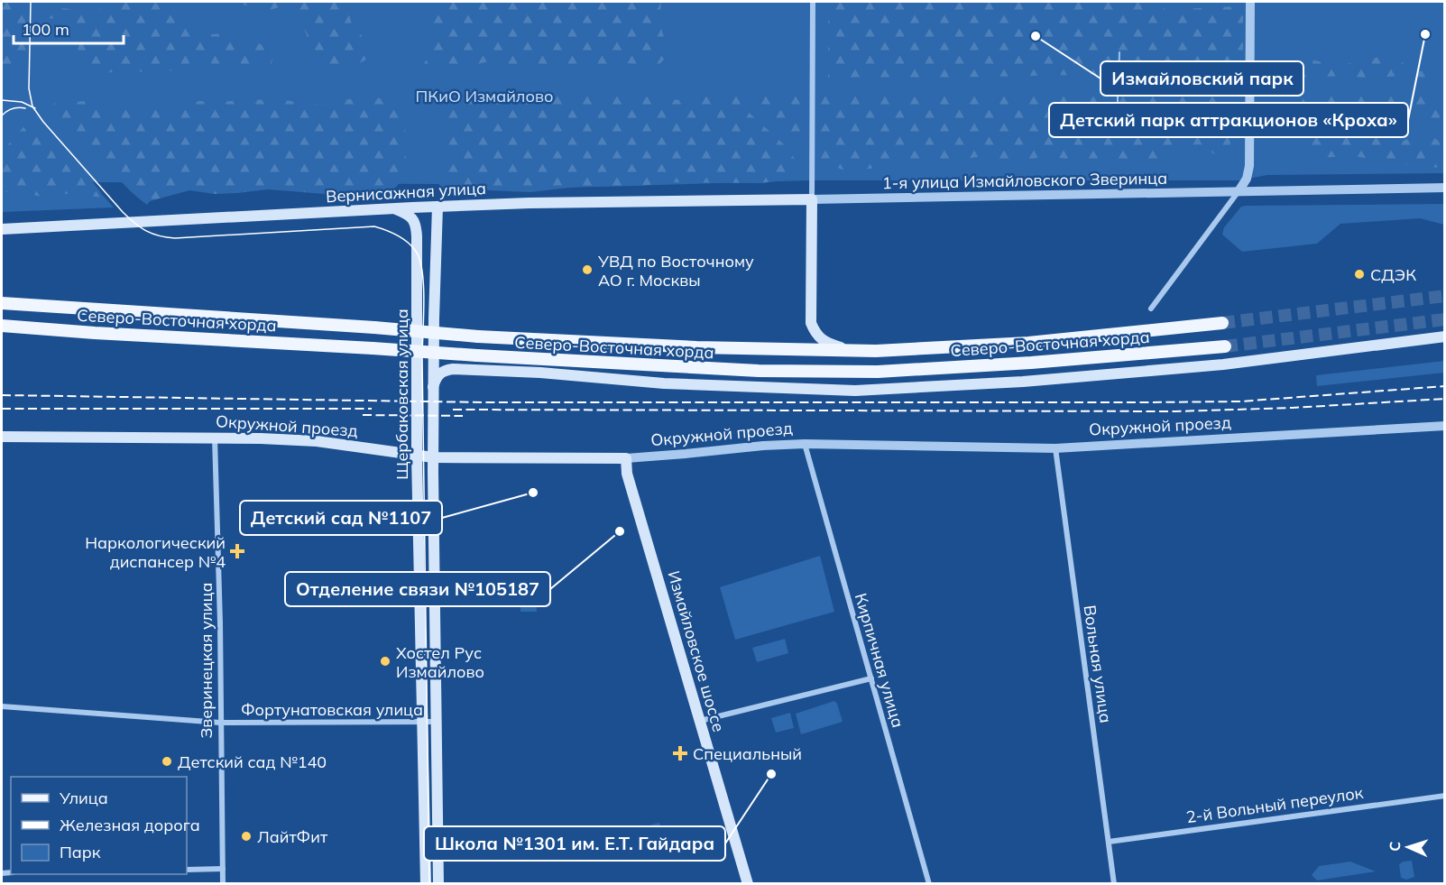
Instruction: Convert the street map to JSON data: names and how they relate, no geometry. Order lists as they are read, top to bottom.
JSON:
{
  "streets": {
    "main road": [
      "Вернисажная улица",
      "Северо-Восточная хорда",
      "Щербаковская улица",
      "Окружной проезд",
      "Измайловское шоссе"
    ],
    "street": [
      "1-я улица Измайловского Зверинца",
      "Зверинецкая улица",
      "Кирпичная улица",
      "Вольная улица",
      "Фортунатовская улица",
      "2-й Вольный переулок"
    ]
  },
  "crossings": [
    ["1-я улица Измайловского Зверинца", "Вернисажная улица"],
    ["Вернисажная улица", "Щербаковская улица"],
    ["Щербаковская улица", "Окружной проезд"],
    ["Щербаковская улица", "Фортунатовская улица"],
    ["Окружной проезд", "Измайловское шоссе"],
    ["Окружной проезд", "Зверинецкая улица"],
    ["Окружной проезд", "Кирпичная улица"],
    ["Окружной проезд", "Вольная улица"],
    ["Зверинецкая улица", "Фортунатовская улица"],
    ["Вольная улица", "2-й Вольный переулок"]
  ],
  "parks": ["ПКиО Измайлово"],
  "places": {
    "other": [
      "Детский парк аттракционов «Кроха»",
      "Измайловский парк",
      "УВД по Восточному АО г. Москвы",
      "СДЭК",
      "Детский сад №1107",
      "Отделение связи №105187",
      "Хостел Рус Измайлово",
      "Детский сад №140",
      "Школа №1301 им. Е.Т. Гайдара",
      "ЛайтФит"
    ],
    "health": ["Наркологический диспансер №4", "Специальный"]
  },
  "legend": ["Улица", "Железная дорога", "Парк"],
  "scale_bar": "100 m",
  "north": "left"
}
